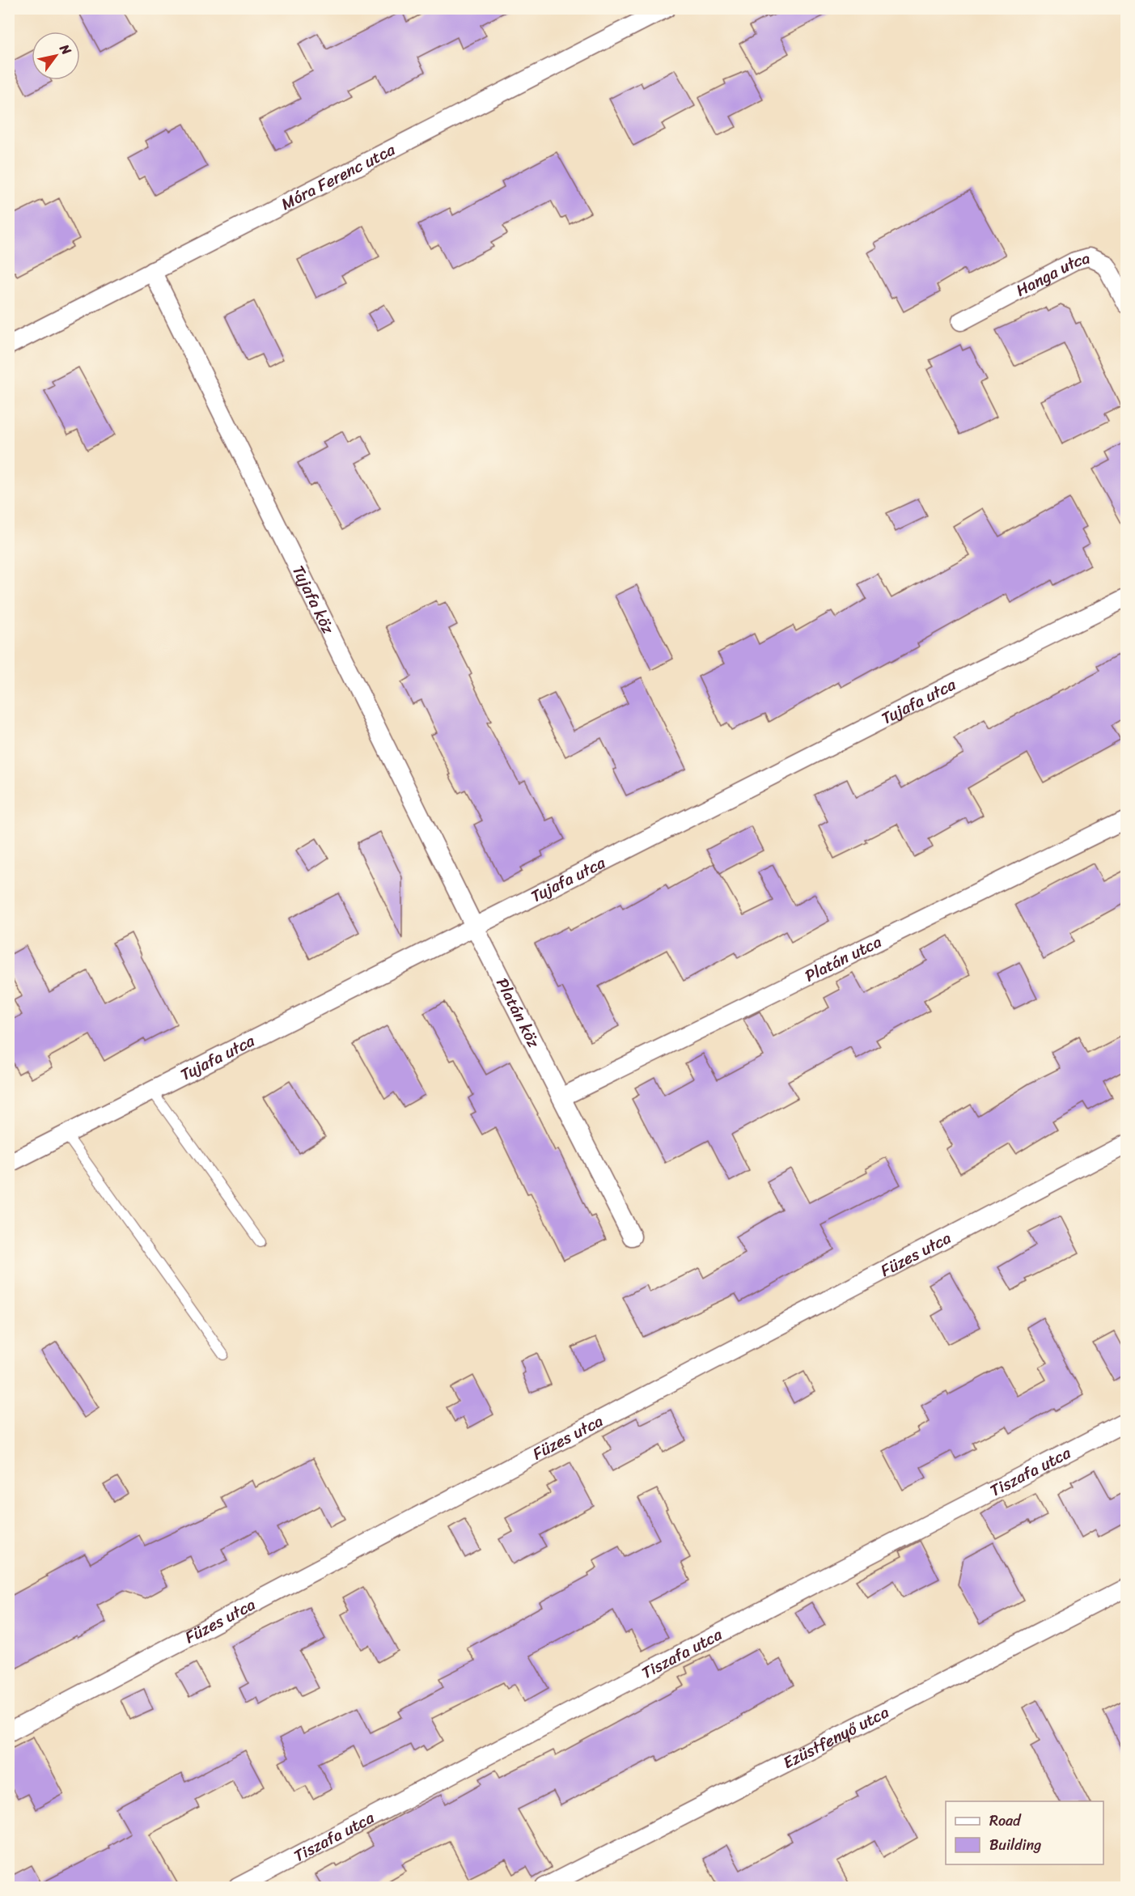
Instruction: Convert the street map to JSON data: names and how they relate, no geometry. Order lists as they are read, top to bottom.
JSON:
{
  "streets": {
    "street": [
      "Móra Ferenc utca",
      "Hanga utca",
      "Tujafa köz",
      "Tujafa utca",
      "Platán utca",
      "Platán köz",
      "Füzes utca",
      "Tiszafa utca",
      "Ezüstfenyő utca"
    ]
  },
  "crossings": [
    ["Móra Ferenc utca", "Tujafa köz"],
    ["Tujafa köz", "Tujafa utca"],
    ["Tujafa köz", "Platán köz"],
    ["Tujafa utca", "Platán köz"],
    ["Platán utca", "Platán köz"]
  ],
  "legend": ["Road", "Building"],
  "north": "top right"
}
